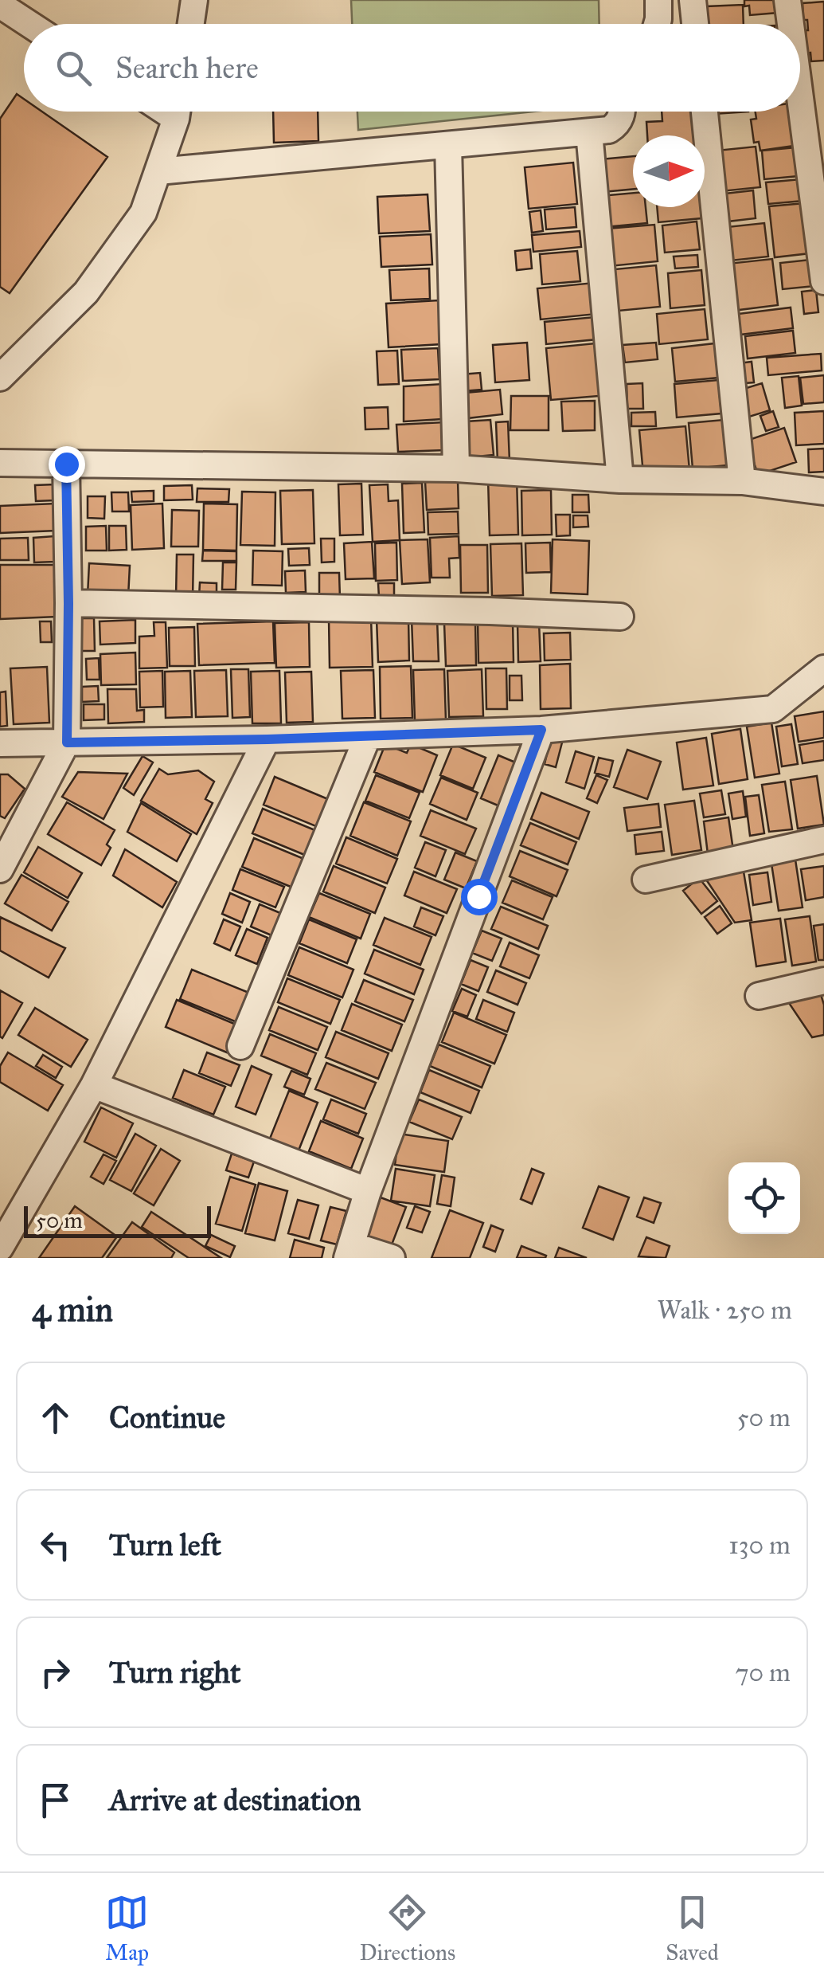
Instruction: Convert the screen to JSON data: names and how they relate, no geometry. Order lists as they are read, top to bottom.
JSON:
{
  "scale_bar": "50 m",
  "north": "right",
  "page": {
    "search": "Search here",
    "scale": "50 m",
    "heading": ["4 min", "Walk · 250 m"],
    "list": [
      ["Continue", "50 m"],
      ["Turn left", "130 m"],
      ["Turn right", "70 m"],
      "Arrive at destination"
    ],
    "nav": ["Map", "Directions", "Saved"]
  }
}
